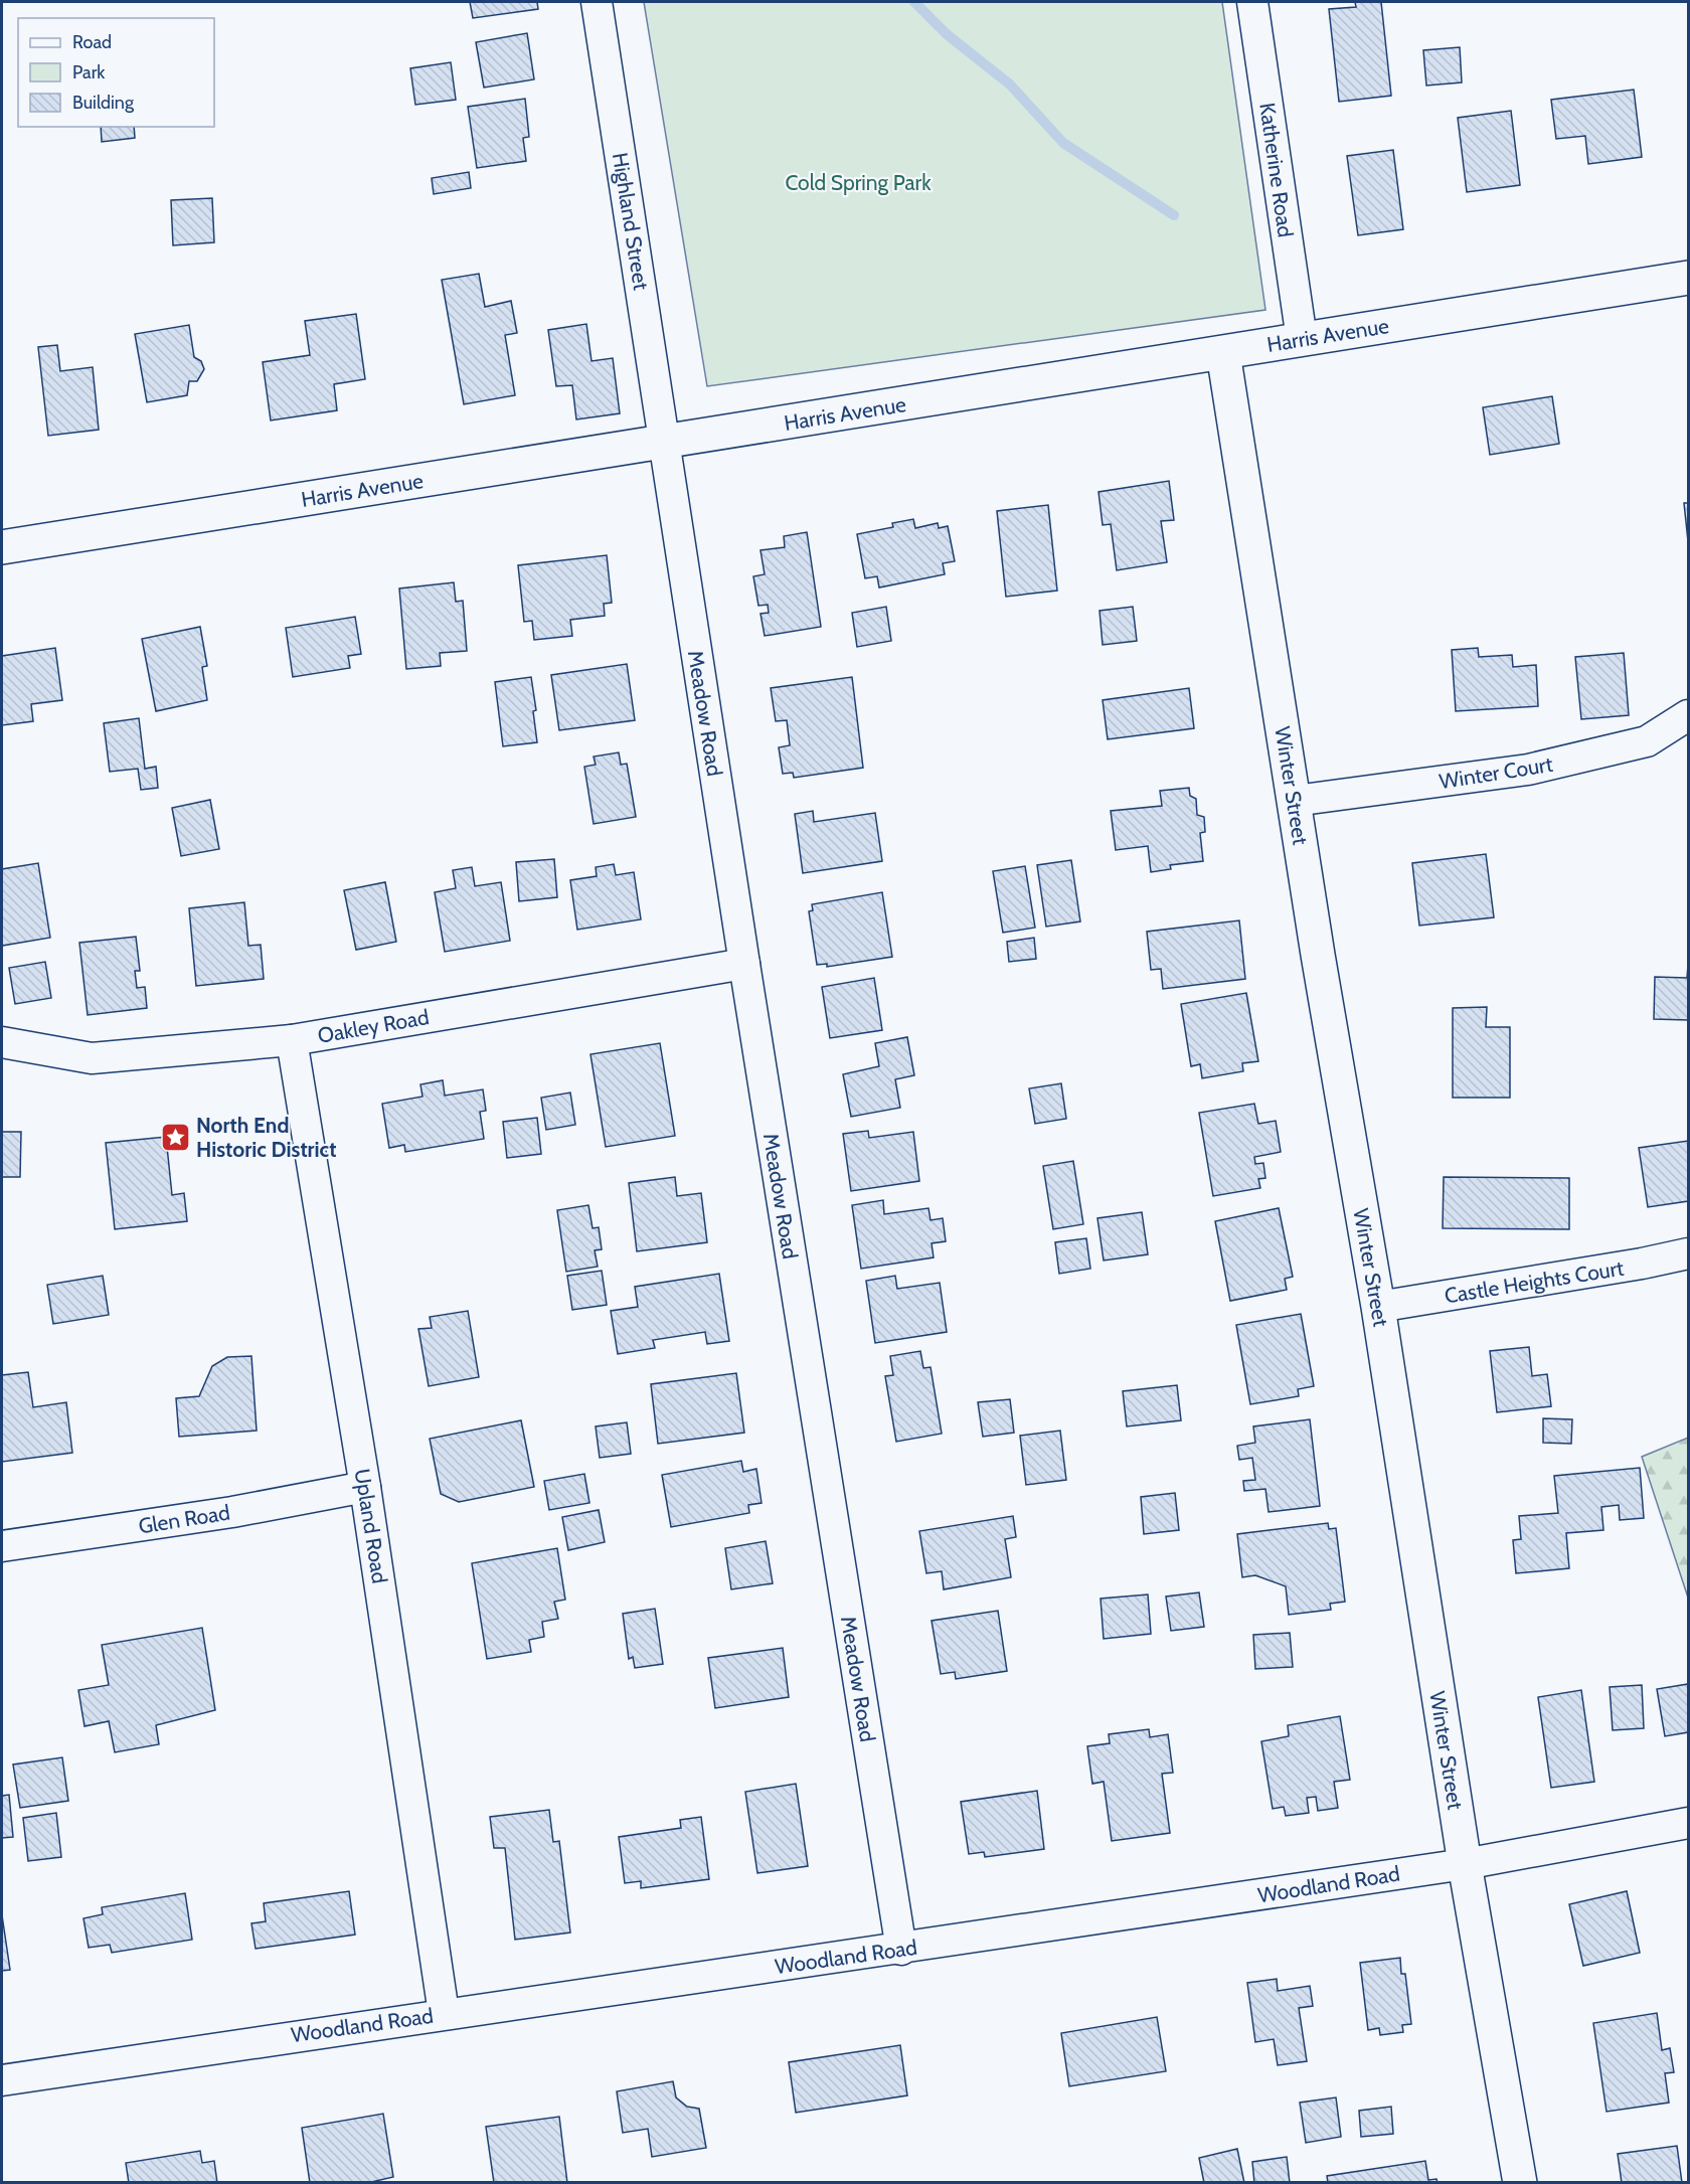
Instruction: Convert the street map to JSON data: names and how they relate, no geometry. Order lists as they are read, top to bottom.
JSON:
{
  "streets": {
    "main road": ["Harris Avenue", "Winter Street"],
    "street": [
      "Katherine Road",
      "Highland Street",
      "Meadow Road",
      "Winter Court",
      "Oakley Road",
      "Castle Heights Court",
      "Glen Road",
      "Upland Road",
      "Woodland Road"
    ]
  },
  "crossings": [
    ["Katherine Road", "Harris Avenue"],
    ["Highland Street", "Harris Avenue"],
    ["Highland Street", "Meadow Road"],
    ["Harris Avenue", "Meadow Road"],
    ["Harris Avenue", "Winter Street"],
    ["Meadow Road", "Oakley Road"],
    ["Meadow Road", "Woodland Road"],
    ["Winter Court", "Winter Street"],
    ["Winter Street", "Castle Heights Court"],
    ["Winter Street", "Woodland Road"],
    ["Oakley Road", "Upland Road"],
    ["Glen Road", "Upland Road"],
    ["Upland Road", "Woodland Road"]
  ],
  "parks": ["Cold Spring Park"],
  "places": {
    "place": ["North End Historic District"]
  },
  "legend": ["Road", "Park", "Building"]
}
